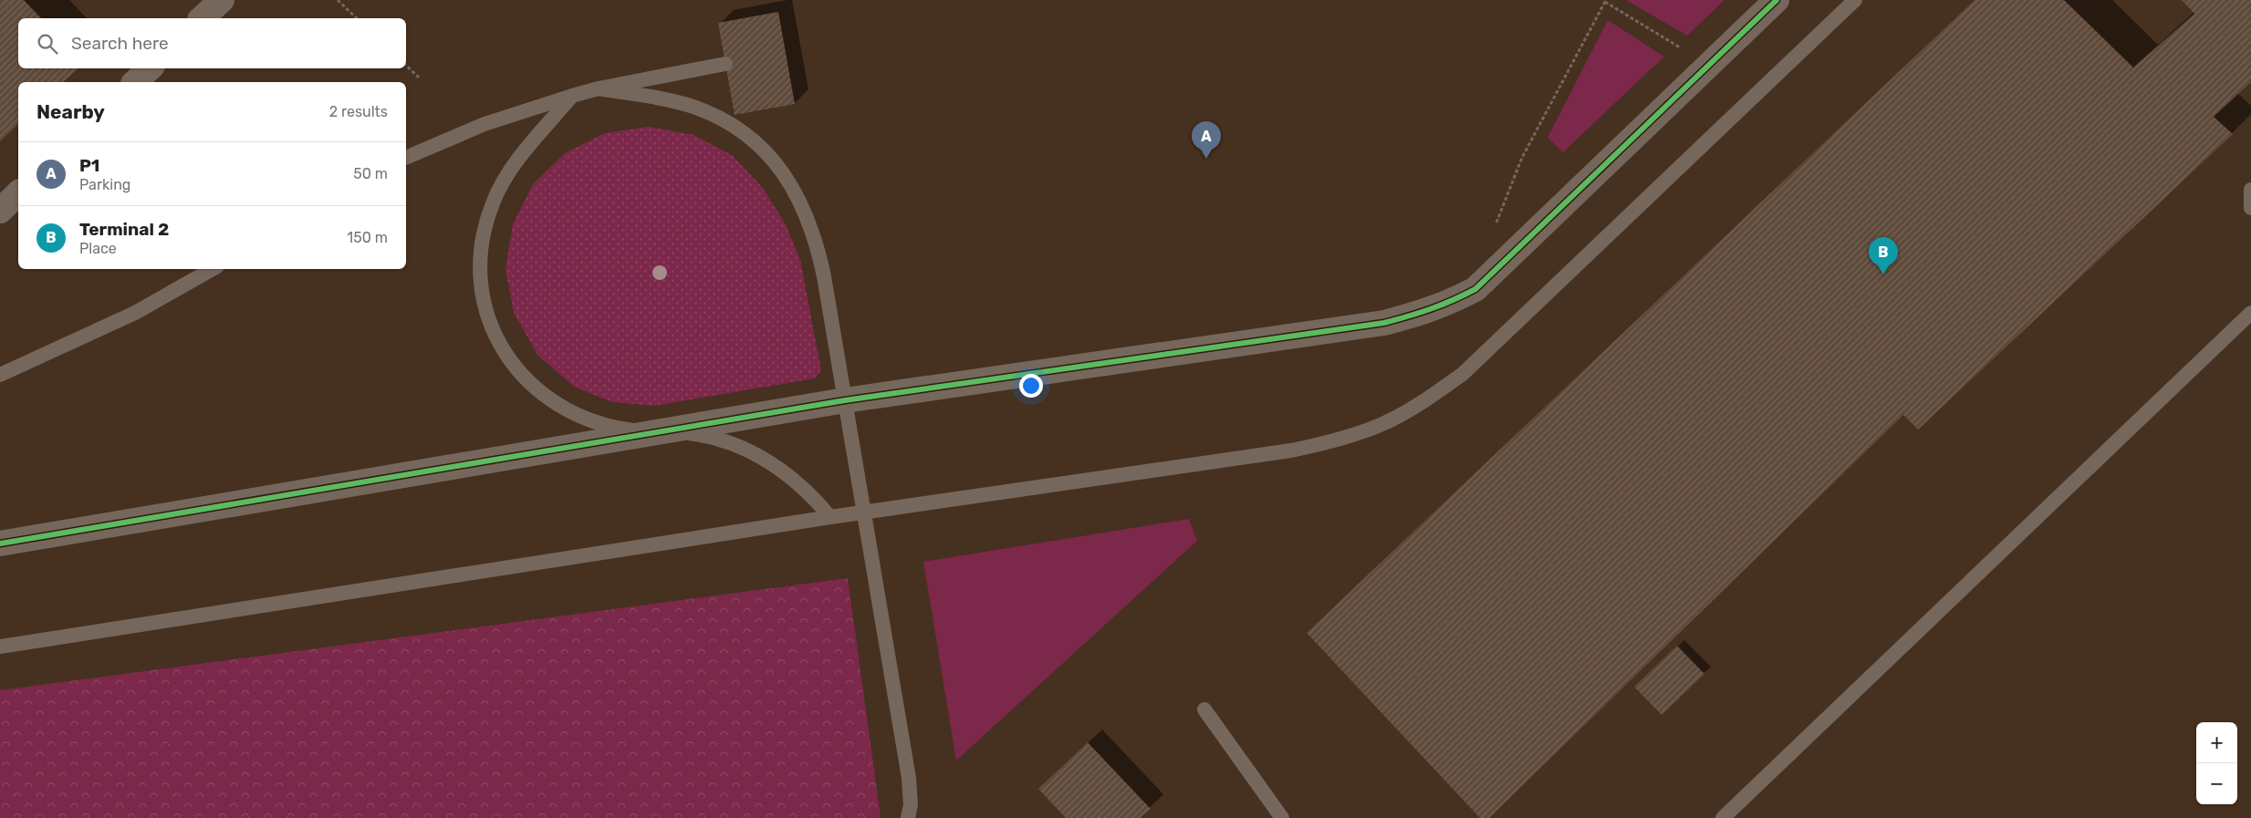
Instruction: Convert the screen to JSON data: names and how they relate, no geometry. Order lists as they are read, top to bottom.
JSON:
{
  "page": {
    "search": "Search here",
    "heading": ["Nearby", "2 results"],
    "pins": ["A", "B"],
    "list": [
      {
        "mark": "A",
        "name": "P1",
        "note": "Parking",
        "value": "50 m"
      },
      {
        "mark": "B",
        "name": "Terminal 2",
        "note": "Place",
        "value": "150 m"
      }
    ],
    "map_buttons": ["+", "−"]
  }
}
